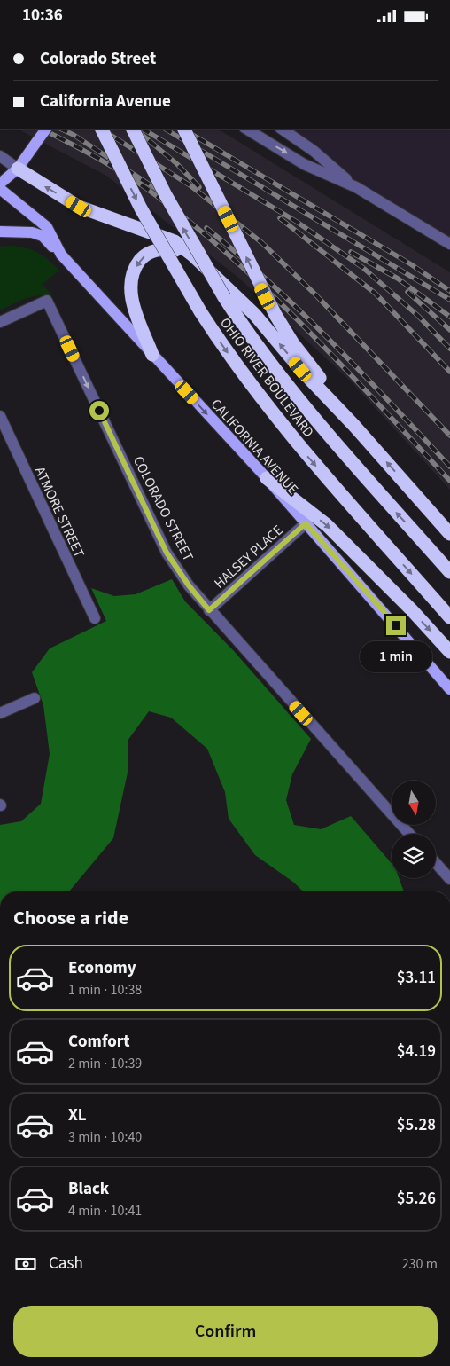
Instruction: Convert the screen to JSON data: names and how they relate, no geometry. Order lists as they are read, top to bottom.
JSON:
{
  "streets": {
    "highway": ["OHIO RIVER BOULEVARD"],
    "main road": ["CALIFORNIA AVENUE"],
    "street": ["COLORADO STREET", "ATMORE STREET", "HALSEY PLACE"]
  },
  "crossings": [
    ["CALIFORNIA AVENUE", "HALSEY PLACE"],
    ["COLORADO STREET", "HALSEY PLACE"]
  ],
  "one_way": ["COLORADO STREET"],
  "north": "bottom",
  "page": {
    "status": "10:36",
    "banner": ["Colorado Street", "California Avenue"],
    "bubble": "1 min",
    "heading": "Choose a ride",
    "list": [
      {
        "name": "Economy",
        "note": "1 min · 10:38",
        "value": "$3.11"
      },
      {
        "name": "Comfort",
        "note": "2 min · 10:39",
        "value": "$4.19"
      },
      {
        "name": "XL",
        "note": "3 min · 10:40",
        "value": "$5.28"
      },
      {
        "name": "Black",
        "note": "4 min · 10:41",
        "value": "$5.26"
      }
    ],
    "pay": ["Cash", "230 m"],
    "buttons": "Confirm"
  }
}
